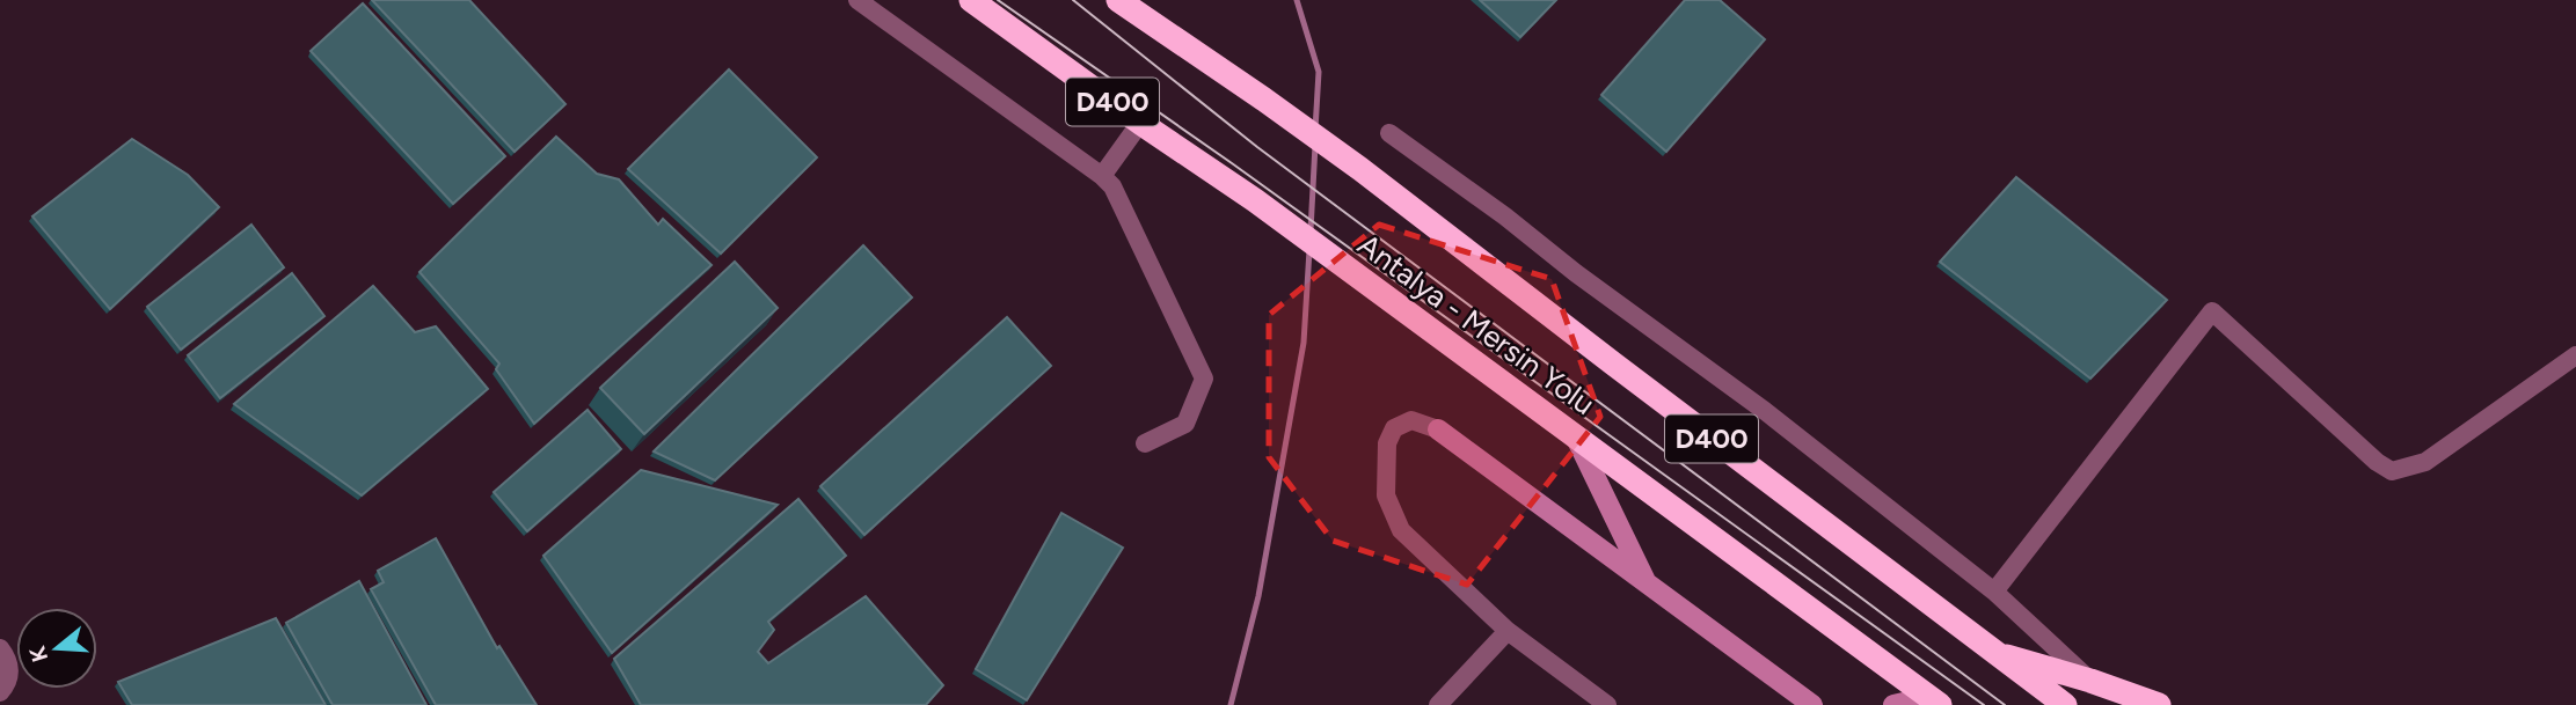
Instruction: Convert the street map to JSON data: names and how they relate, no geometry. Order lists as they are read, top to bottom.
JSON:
{
  "streets": {
    "highway": ["D400", "Antalya - Mersin Yolu"]
  },
  "north": "left"
}
